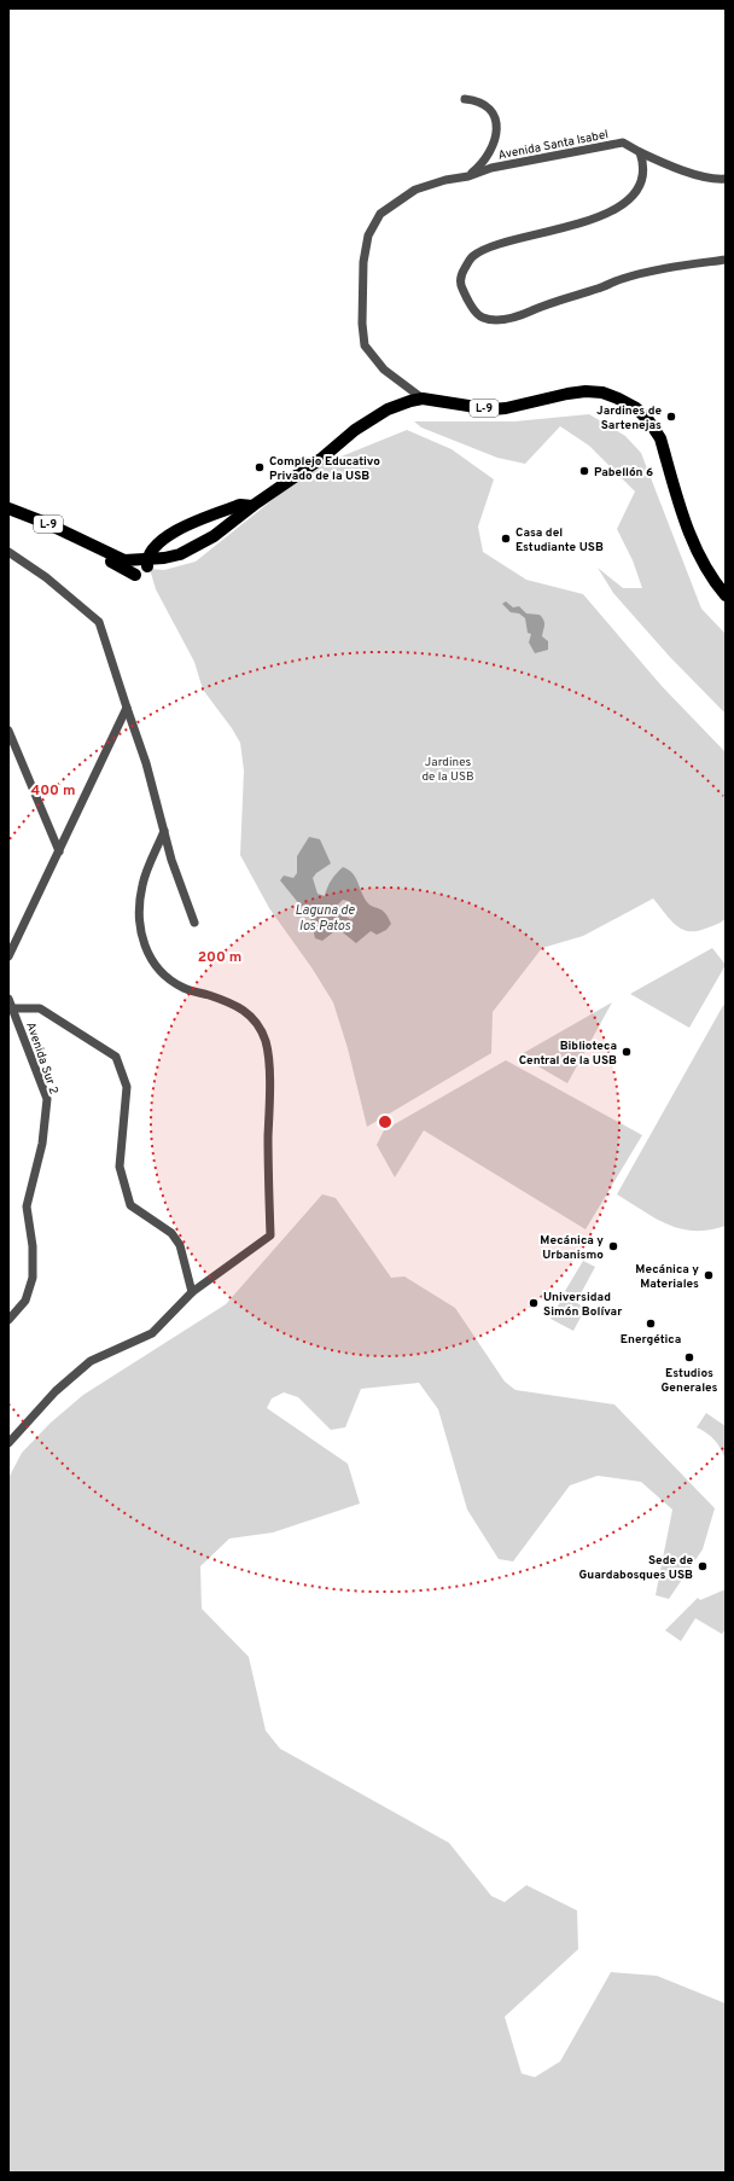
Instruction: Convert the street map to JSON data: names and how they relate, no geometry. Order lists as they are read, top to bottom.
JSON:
{
  "streets": {
    "main road": ["L-9"],
    "street": ["Avenida Santa Isabel", "Avenida Sur 2"]
  },
  "crossings": [
    ["Avenida Santa Isabel", "L-9"]
  ],
  "water": ["Laguna de los Patos"],
  "parks": ["Jardines de la USB"],
  "places": [
    "Jardines de Sartenejas",
    "Complejo Educativo Privado de la USB",
    "Pabellón 6",
    "Casa del Estudiante USB",
    "Biblioteca Central de la USB",
    "Mecánica y Urbanismo",
    "Mecánica y Materiales",
    "Universidad Simón Bolívar",
    "Energética",
    "Estudios Generales",
    "Sede de Guardabosques USB"
  ],
  "rings": ["400 m", "200 m"]
}
